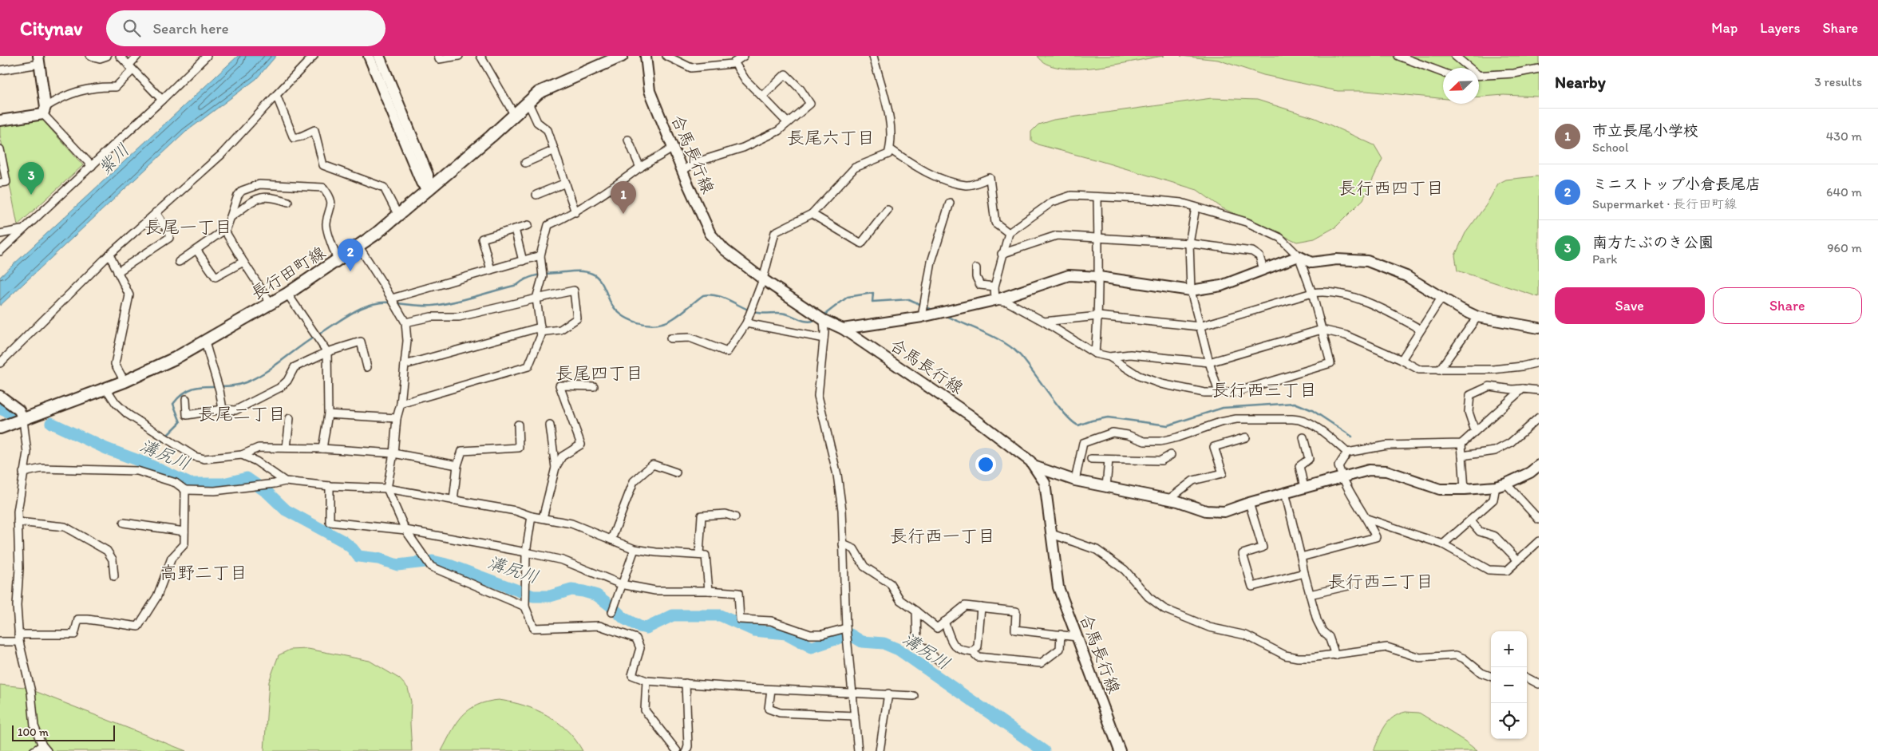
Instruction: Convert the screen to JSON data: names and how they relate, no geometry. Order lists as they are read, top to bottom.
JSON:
{
  "streets": {
    "main road": ["長行田町線"],
    "street": ["合馬長行線"]
  },
  "districts": [
    "長尾六丁目",
    "長行西四丁目",
    "長尾一丁目",
    "長尾四丁目",
    "長行西三丁目",
    "長尾二丁目",
    "長行西一丁目",
    "高野二丁目",
    "長行西二丁目"
  ],
  "water": ["紫川", "溝尻川"],
  "scale_bar": "100 m",
  "north": "bottom left",
  "page": {
    "header": "Citynav",
    "search": "Search here",
    "nav": ["Map", "Layers", "Share"],
    "heading": ["Nearby", "3 results"],
    "list": [
      {
        "mark": "1",
        "name": "市立長尾小学校",
        "note": "School",
        "value": "430 m"
      },
      {
        "mark": "2",
        "name": "ミニストップ小倉長尾店",
        "note": "Supermarket · 長行田町線",
        "value": "640 m"
      },
      {
        "mark": "3",
        "name": "南方たぶのき公園",
        "note": "Park",
        "value": "960 m"
      }
    ],
    "pins": ["3", "1", "2"],
    "buttons": ["Save", "Share"],
    "map_buttons": ["+", "−"],
    "scale": "100 m"
  }
}
